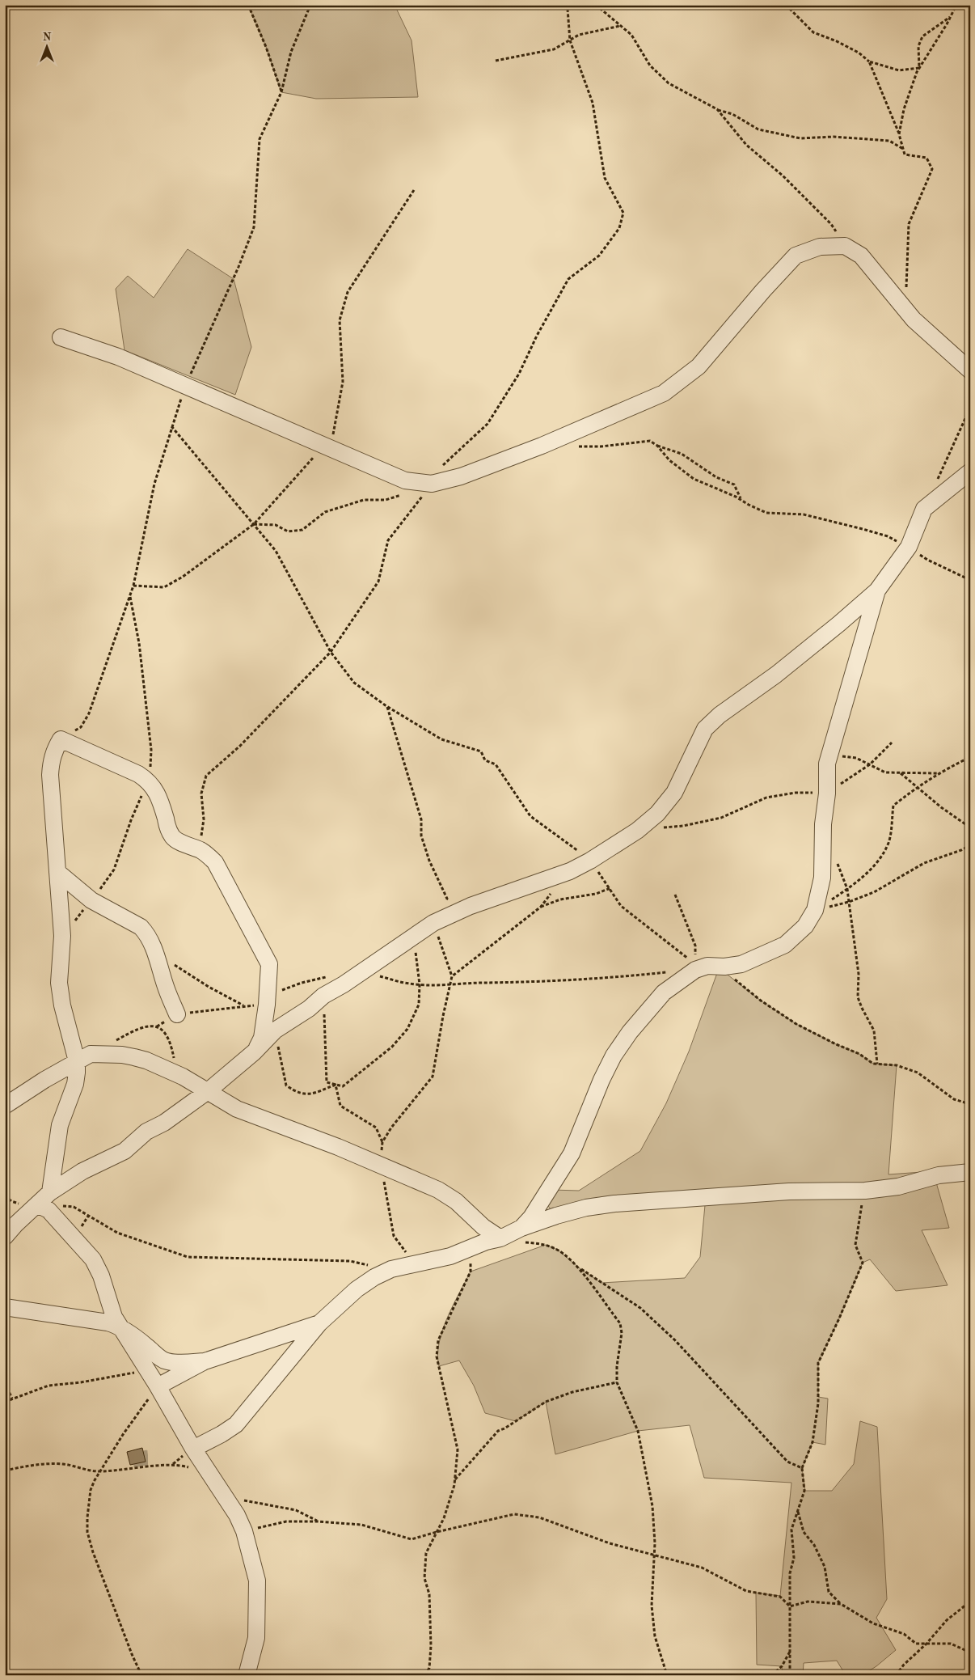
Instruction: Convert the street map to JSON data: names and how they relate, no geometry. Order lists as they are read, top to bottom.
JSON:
{
  "north": "top"
}
